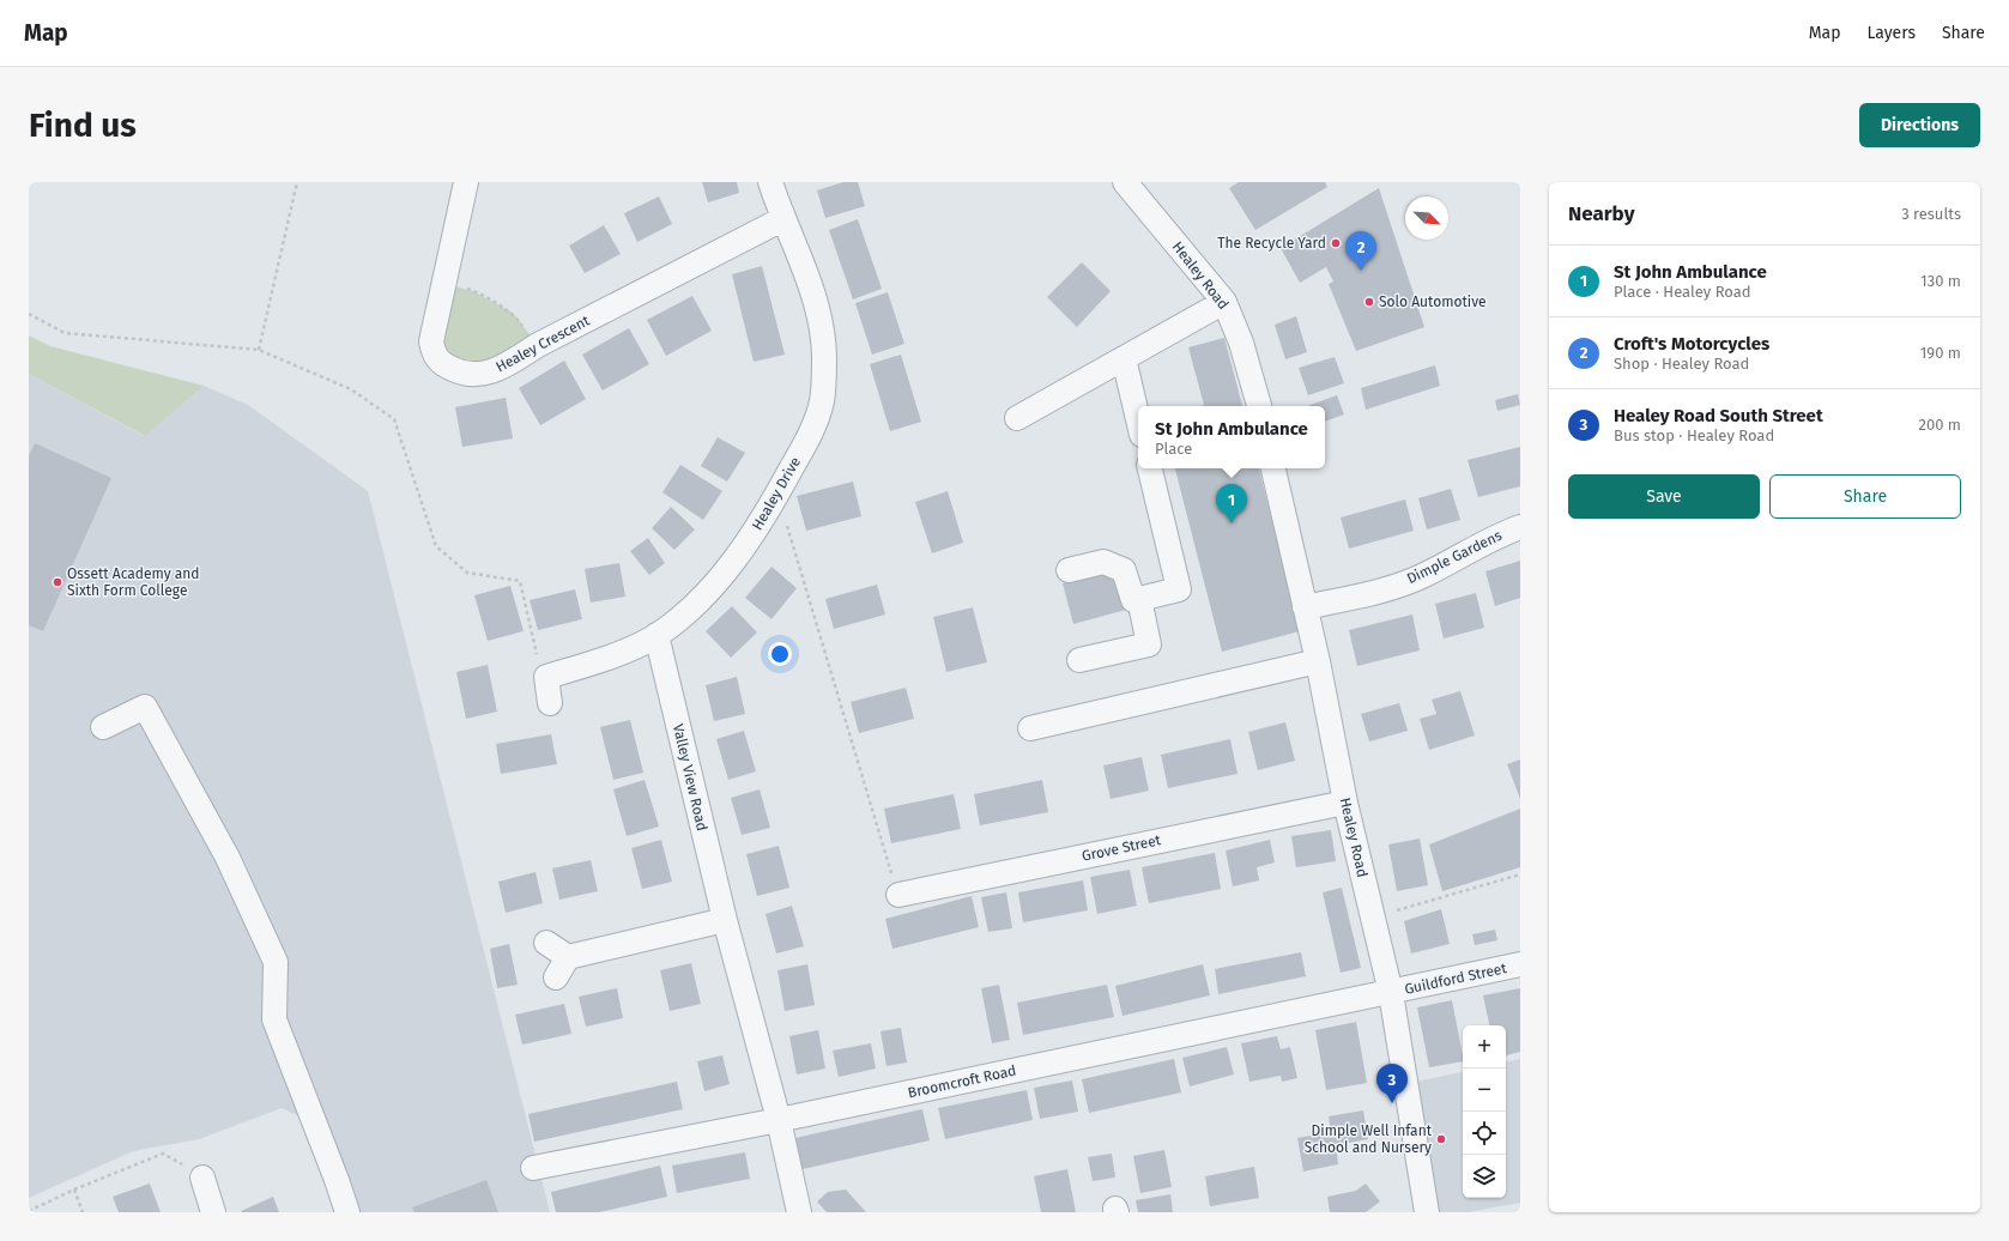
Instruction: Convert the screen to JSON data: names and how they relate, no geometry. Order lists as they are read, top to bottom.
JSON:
{
  "streets": {
    "street": [
      "Healey Road",
      "Healey Crescent",
      "Healey Drive",
      "Dimple Gardens",
      "Valley View Road",
      "Grove Street",
      "Guildford Street",
      "Broomcroft Road"
    ]
  },
  "crossings": [
    ["Healey Road", "Dimple Gardens"],
    ["Healey Road", "Grove Street"],
    ["Healey Road", "Guildford Street"],
    ["Healey Road", "Broomcroft Road"],
    ["Healey Crescent", "Healey Drive"],
    ["Healey Drive", "Valley View Road"],
    ["Valley View Road", "Broomcroft Road"],
    ["Guildford Street", "Broomcroft Road"]
  ],
  "places": [
    "The Recycle Yard",
    "Solo Automotive",
    "Ossett Academy and Sixth Form College",
    "Dimple Well Infant School and Nursery"
  ],
  "north": "bottom right",
  "page": {
    "header": "Map",
    "nav": ["Map", "Layers", "Share"],
    "buttons": [
      "Directions",
      ["Save", "Share"]
    ],
    "title": "Find us",
    "heading": ["Nearby", "3 results"],
    "pins": ["2", "1", "3"],
    "list": [
      {
        "mark": "1",
        "name": "St John Ambulance",
        "note": "Place · Healey Road",
        "value": "130 m"
      },
      {
        "mark": "2",
        "name": "Croft's Motorcycles",
        "note": "Shop · Healey Road",
        "value": "190 m"
      },
      {
        "mark": "3",
        "name": "Healey Road South Street",
        "note": "Bus stop · Healey Road",
        "value": "200 m"
      }
    ],
    "popup": ["St John Ambulance", "Place"],
    "map_buttons": ["+", "−"]
  }
}
